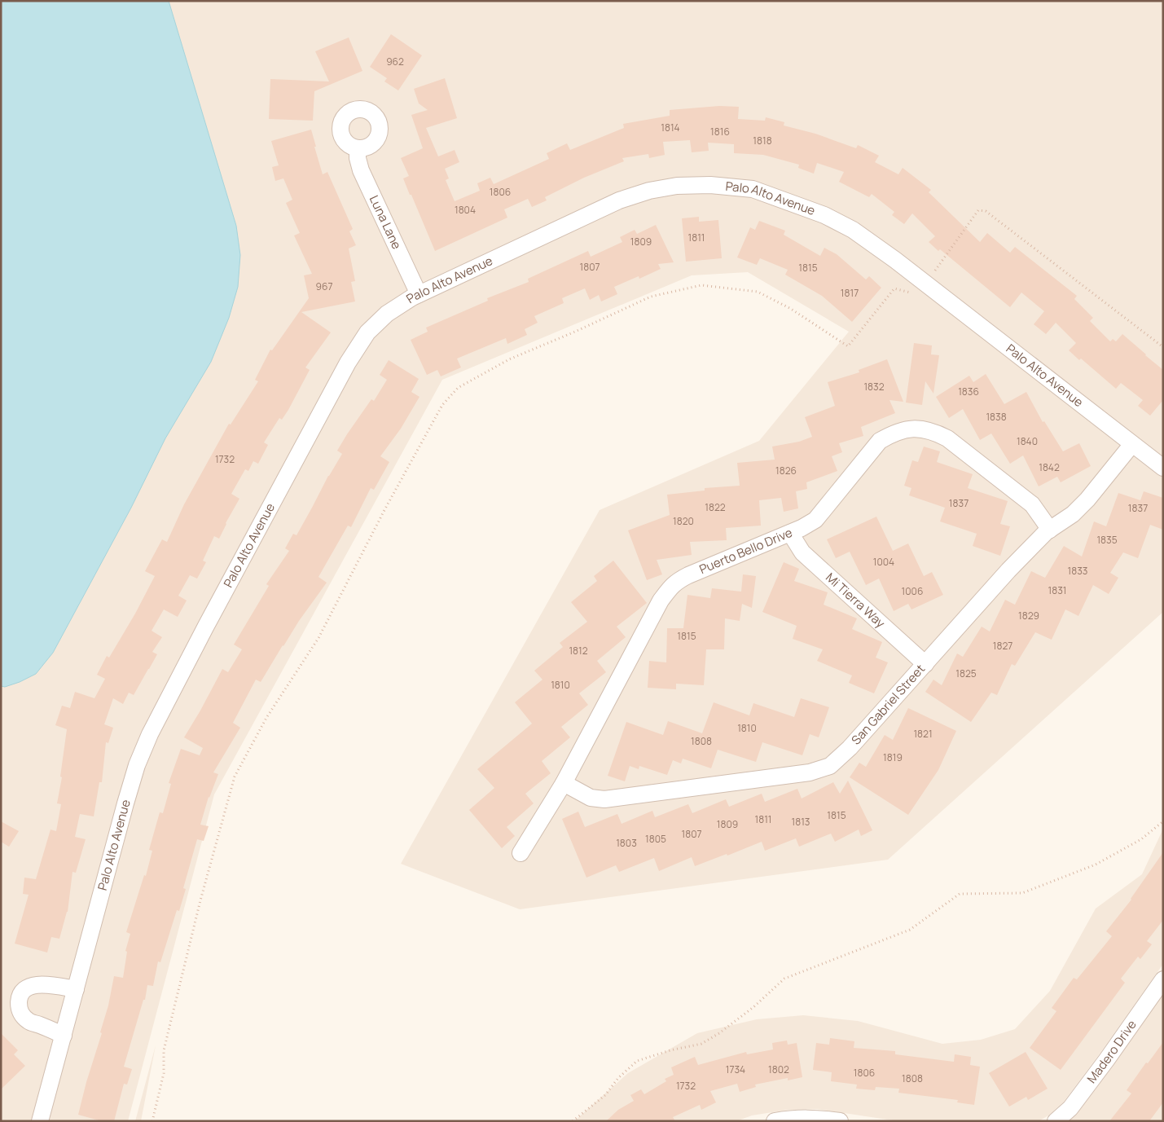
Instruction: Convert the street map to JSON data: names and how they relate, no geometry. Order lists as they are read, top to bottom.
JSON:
{
  "streets": {
    "street": [
      "Palo Alto Avenue",
      "Luna Lane",
      "Puerto Bello Drive",
      "Mi Tierra Way",
      "San Gabriel Street",
      "Madero Drive"
    ]
  },
  "crossings": [
    ["Palo Alto Avenue", "Luna Lane"],
    ["Palo Alto Avenue", "San Gabriel Street"],
    ["Puerto Bello Drive", "Mi Tierra Way"],
    ["Puerto Bello Drive", "San Gabriel Street"],
    ["Mi Tierra Way", "San Gabriel Street"]
  ],
  "house_numbers": [
    "962",
    "1814",
    "1816",
    "1818",
    "1806",
    "1804",
    "1811",
    "1809",
    "1807",
    "1815",
    "967",
    "1817",
    "1832",
    "1836",
    "1838",
    "1840",
    "1732",
    "1842",
    "1826",
    "1837",
    "1822",
    "1837",
    "1820",
    "1835",
    "1004",
    "1833",
    "1831",
    "1006",
    "1829",
    "1815",
    "1827",
    "1812",
    "1825",
    "1810",
    "1810",
    "1821",
    "1808",
    "1819",
    "1815",
    "1811",
    "1813",
    "1809",
    "1807",
    "1805",
    "1803",
    "1734",
    "1802",
    "1806",
    "1808",
    "1732"
  ]
}
